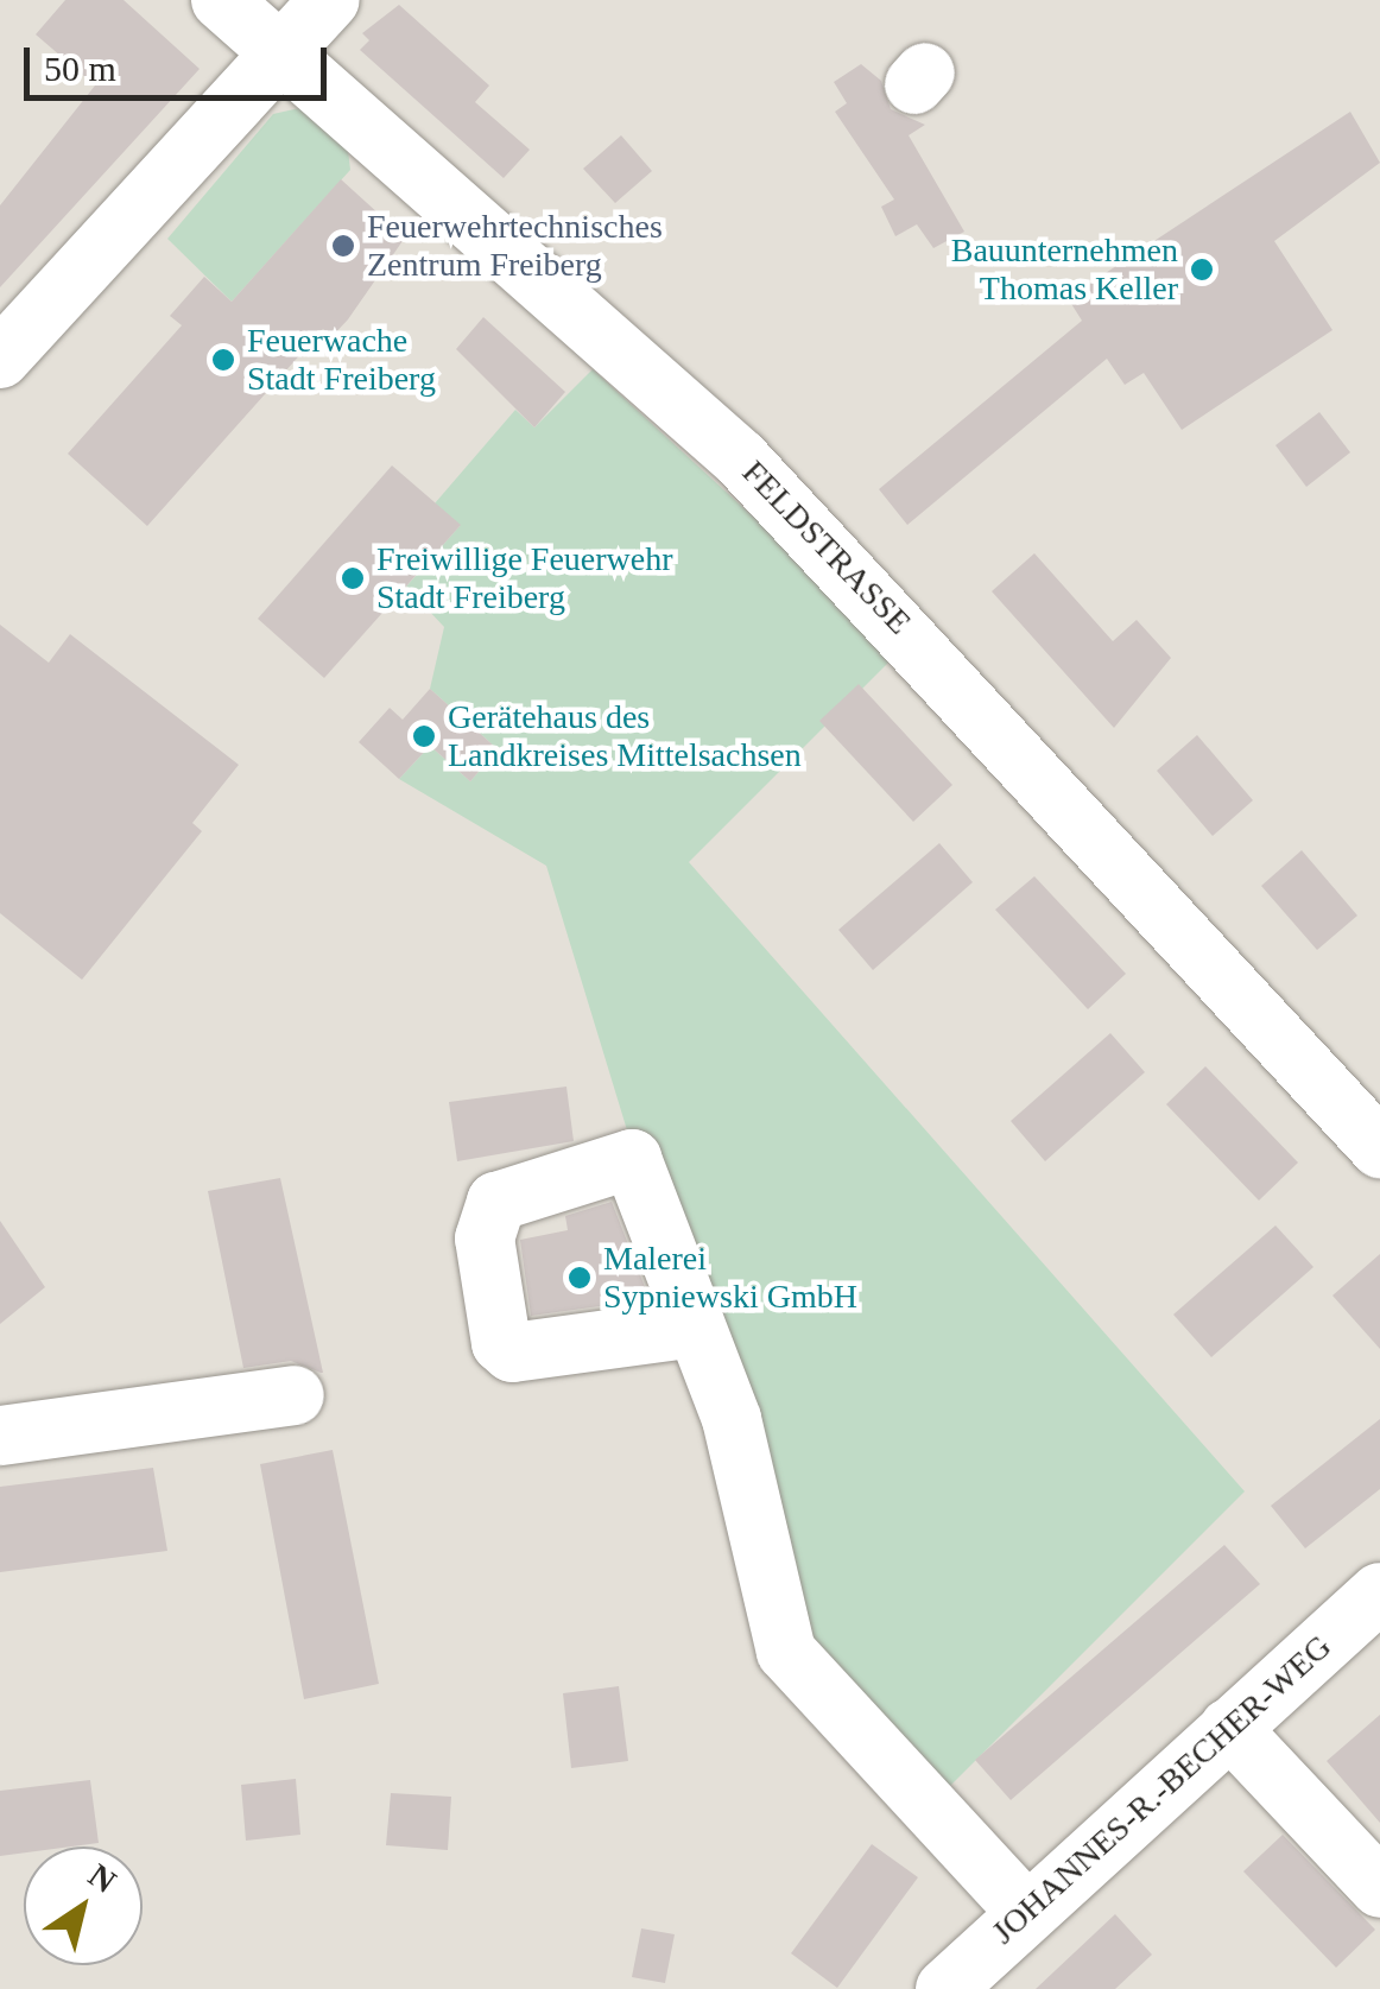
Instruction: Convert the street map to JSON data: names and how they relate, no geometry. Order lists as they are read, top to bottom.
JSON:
{
  "streets": {
    "street": ["FELDSTRASSE", "JOHANNES-R.-BECHER-WEG"]
  },
  "places": [
    "Feuerwehrtechnisches Zentrum Freiberg",
    "Bauunternehmen Thomas Keller",
    "Feuerwache Stadt Freiberg",
    "Freiwillige Feuerwehr Stadt Freiberg",
    "Gerätehaus des Landkreises Mittelsachsen",
    "Malerei Sypniewski GmbH"
  ],
  "scale_bar": "50 m",
  "north": "top right"
}
